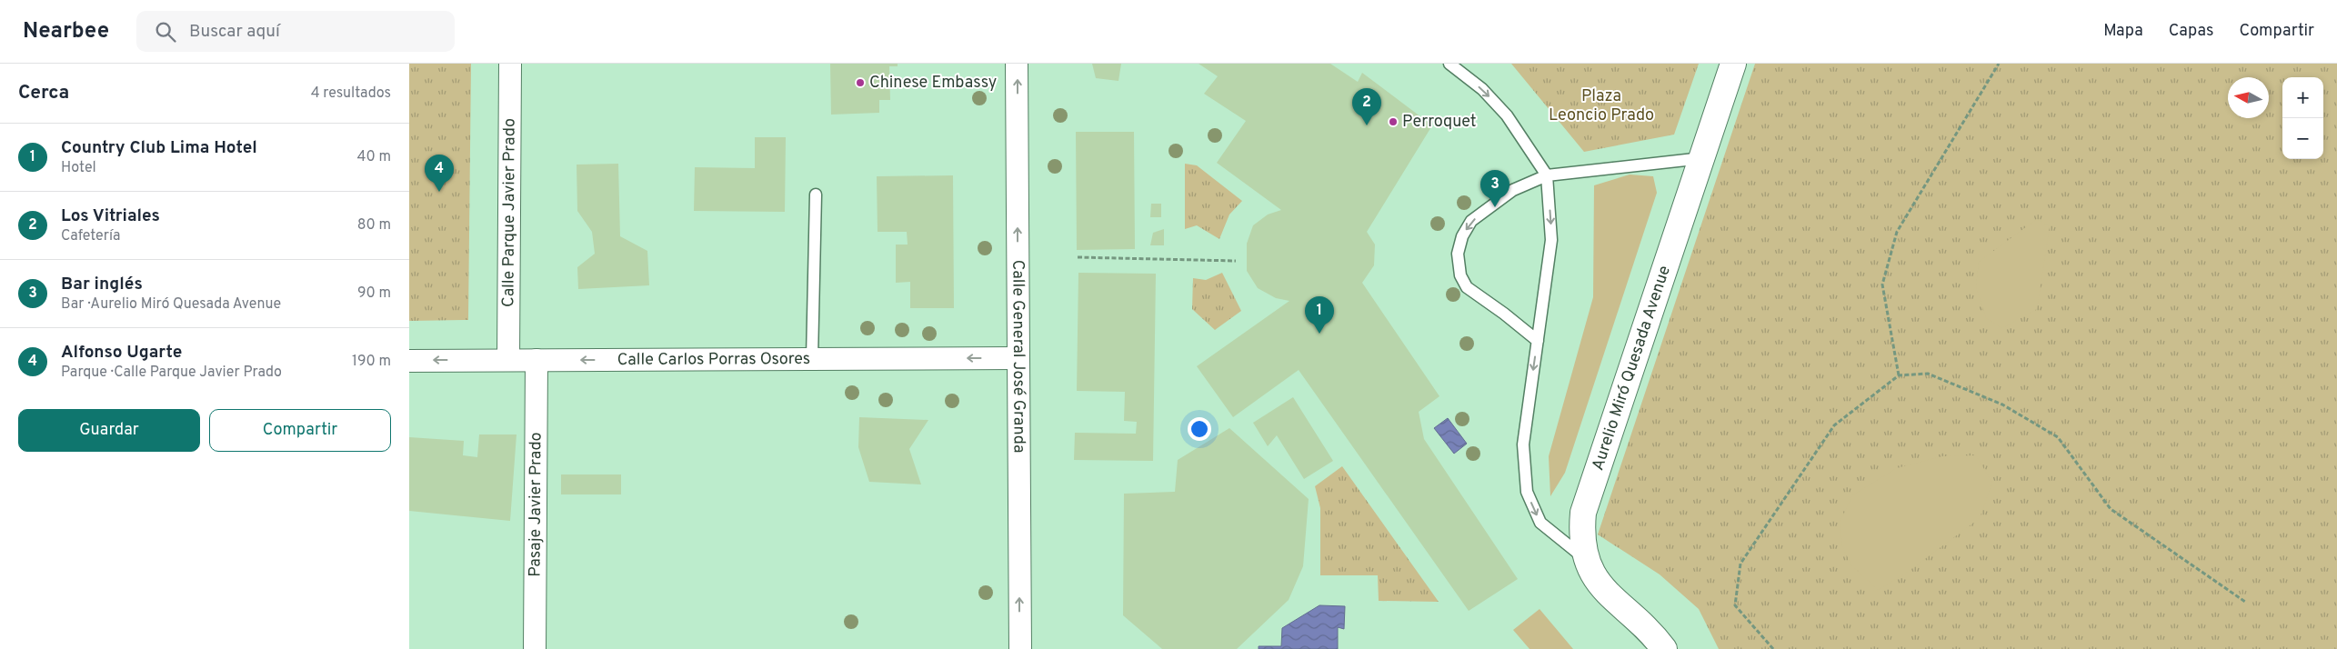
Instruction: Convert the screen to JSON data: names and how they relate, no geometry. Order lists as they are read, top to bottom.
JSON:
{
  "streets": {
    "main road": ["Aurelio Miró Quesada Avenue"],
    "street": [
      "Calle Parque Javier Prado",
      "Calle General José Granda",
      "Calle Carlos Porras Osores",
      "Pasaje Javier Prado"
    ]
  },
  "crossings": [
    ["Calle Parque Javier Prado", "Calle Carlos Porras Osores"],
    ["Calle General José Granda", "Calle Carlos Porras Osores"],
    ["Calle Carlos Porras Osores", "Pasaje Javier Prado"]
  ],
  "one_way": ["Calle General José Granda", "Calle Carlos Porras Osores"],
  "parks": ["Plaza Leoncio Prado"],
  "places": ["Chinese Embassy", "Perroquet"],
  "north": "left",
  "page": {
    "header": "Nearbee",
    "search": "Buscar aquí",
    "nav": ["Mapa", "Capas", "Compartir"],
    "heading": ["Cerca", "4 resultados"],
    "map_buttons": ["+", "−"],
    "pins": [
      "2",
      "4",
      "3",
      "1"
    ],
    "list": [
      {
        "mark": "1",
        "name": "Country Club Lima Hotel",
        "note": "Hotel",
        "value": "40 m"
      },
      {
        "mark": "2",
        "name": "Los Vitriales",
        "note": "Cafetería",
        "value": "80 m"
      },
      {
        "mark": "3",
        "name": "Bar inglés",
        "note": "Bar · Aurelio Miró Quesada Avenue",
        "value": "90 m"
      },
      {
        "mark": "4",
        "name": "Alfonso Ugarte",
        "note": "Parque · Calle Parque Javier Prado",
        "value": "190 m"
      }
    ],
    "buttons": ["Guardar", "Compartir"]
  }
}
